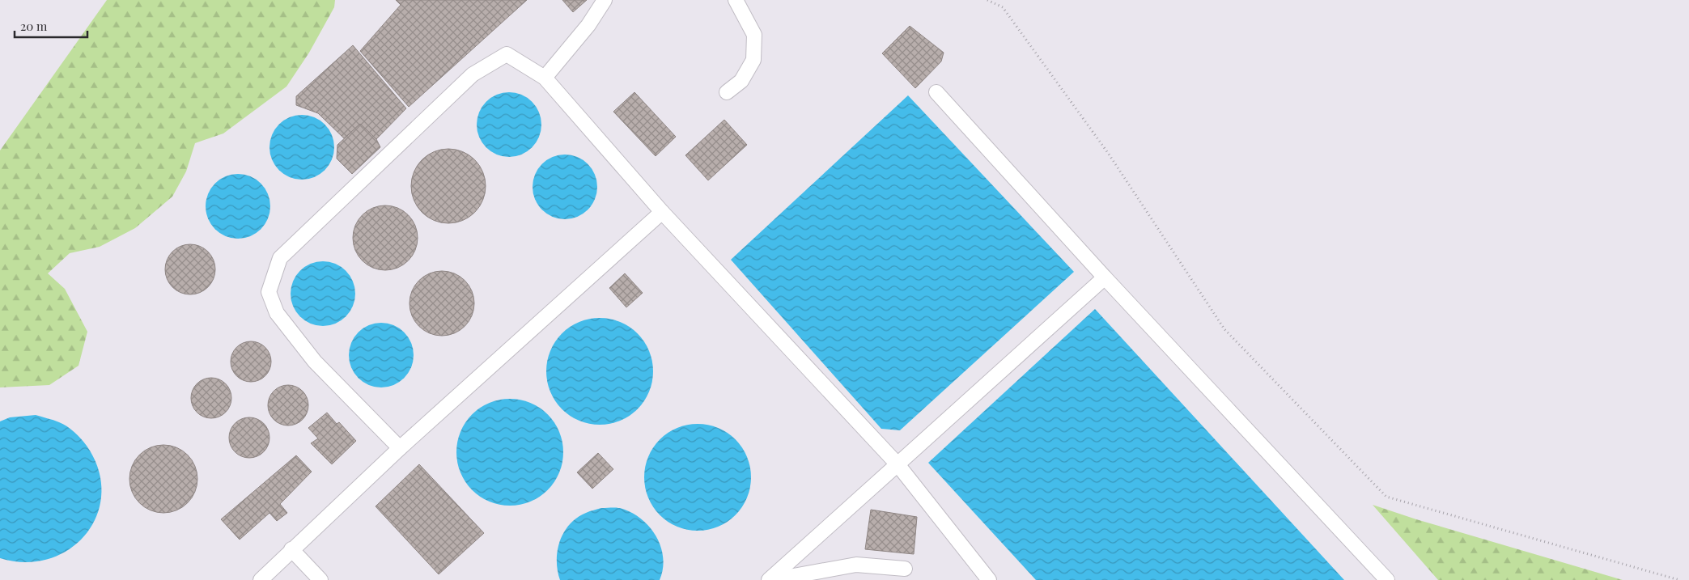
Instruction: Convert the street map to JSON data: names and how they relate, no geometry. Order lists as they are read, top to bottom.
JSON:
{
  "scale_bar": "20 m"
}
